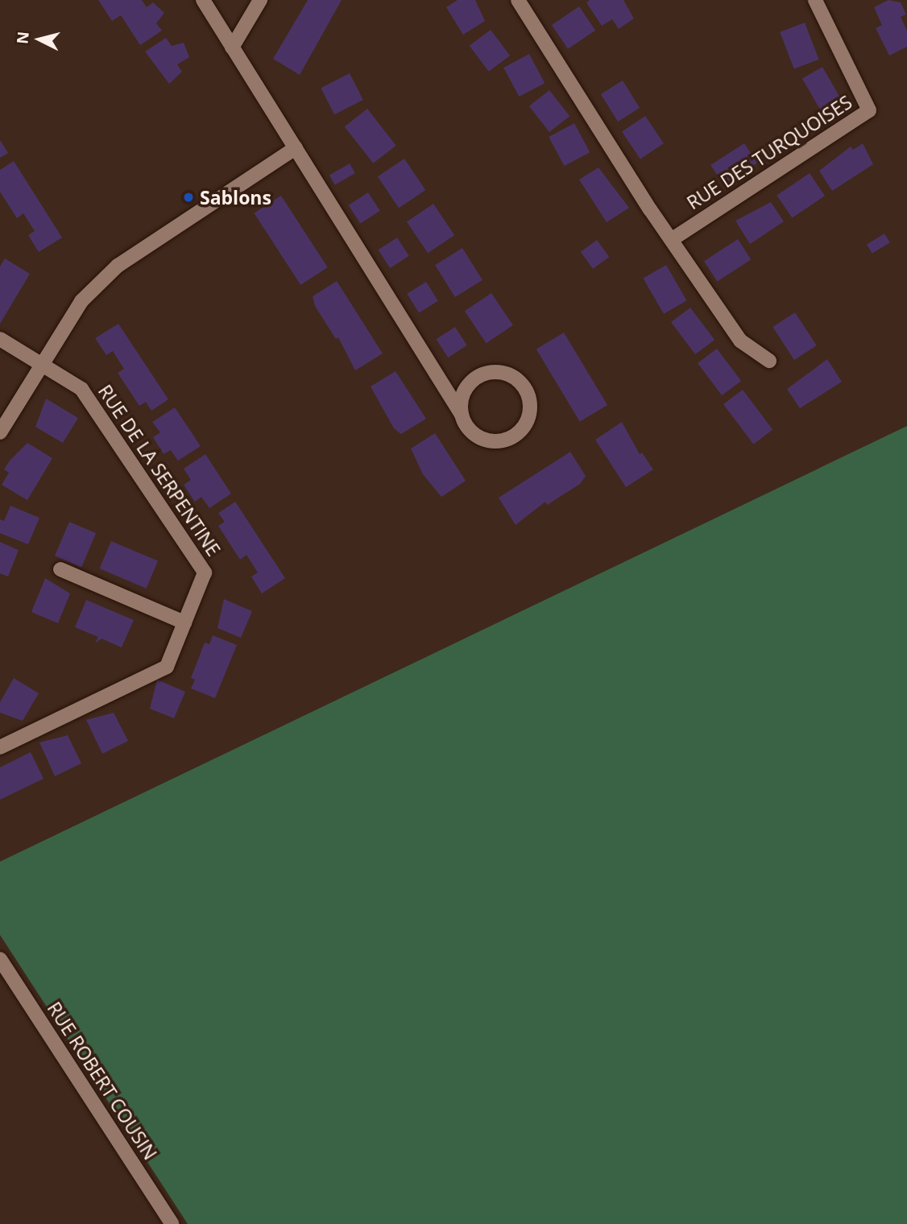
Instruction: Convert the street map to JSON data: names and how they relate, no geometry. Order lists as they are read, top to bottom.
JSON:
{
  "streets": {
    "street": ["RUE DES TURQUOISES", "RUE DE LA SERPENTINE", "RUE ROBERT COUSIN"]
  },
  "places": ["Sablons"],
  "north": "left"
}
